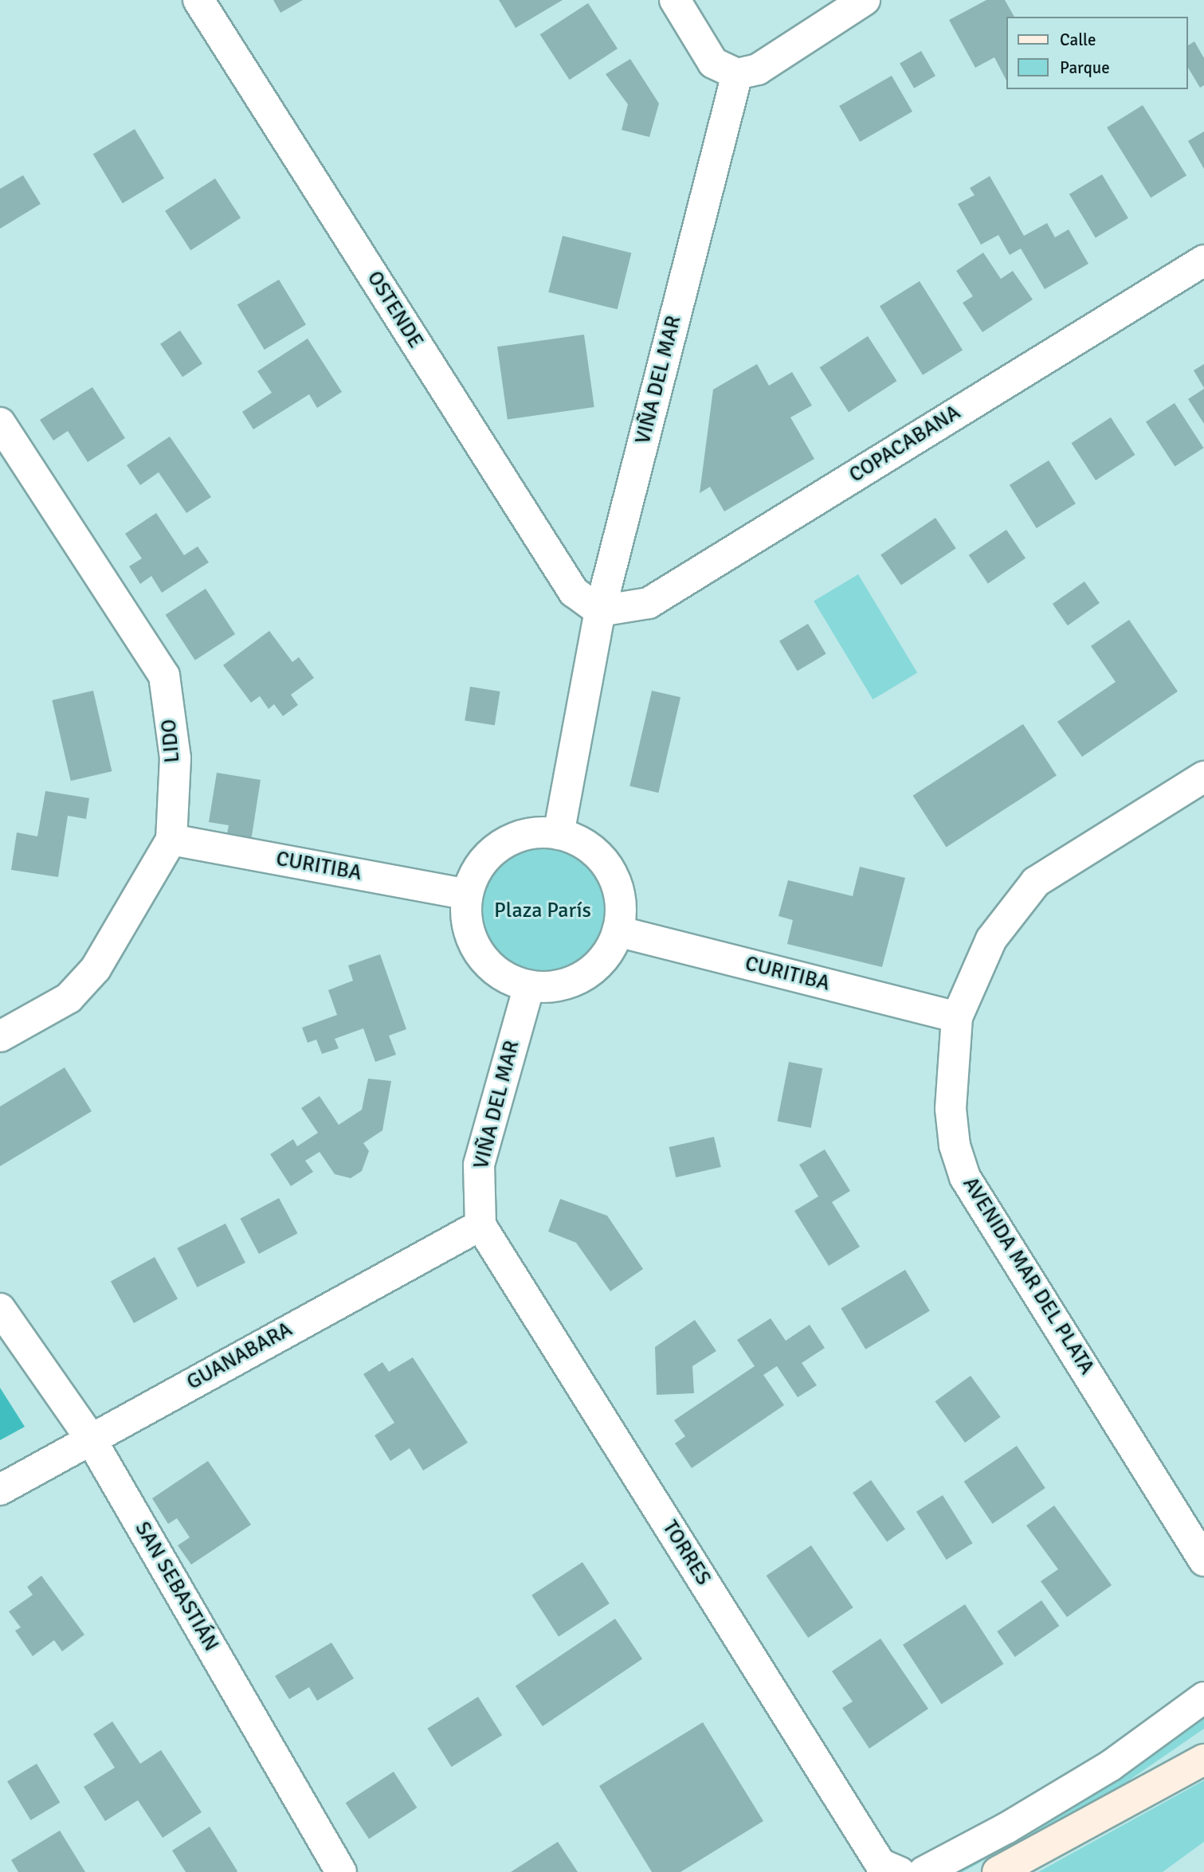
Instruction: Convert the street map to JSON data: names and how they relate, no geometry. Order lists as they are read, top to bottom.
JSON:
{
  "streets": {
    "street": [
      "OSTENDE",
      "VIÑA DEL MAR",
      "COPACABANA",
      "LIDO",
      "CURITIBA",
      "AVENIDA MAR DEL PLATA",
      "GUANABARA",
      "TORRES",
      "SAN SEBASTIÁN"
    ]
  },
  "crossings": [
    ["OSTENDE", "VIÑA DEL MAR"],
    ["OSTENDE", "COPACABANA"],
    ["VIÑA DEL MAR", "COPACABANA"],
    ["VIÑA DEL MAR", "CURITIBA"],
    ["VIÑA DEL MAR", "GUANABARA"],
    ["VIÑA DEL MAR", "TORRES"],
    ["LIDO", "CURITIBA"],
    ["CURITIBA", "AVENIDA MAR DEL PLATA"],
    ["GUANABARA", "TORRES"],
    ["GUANABARA", "SAN SEBASTIÁN"]
  ],
  "parks": ["Plaza París"],
  "legend": ["Calle", "Parque"]
}
